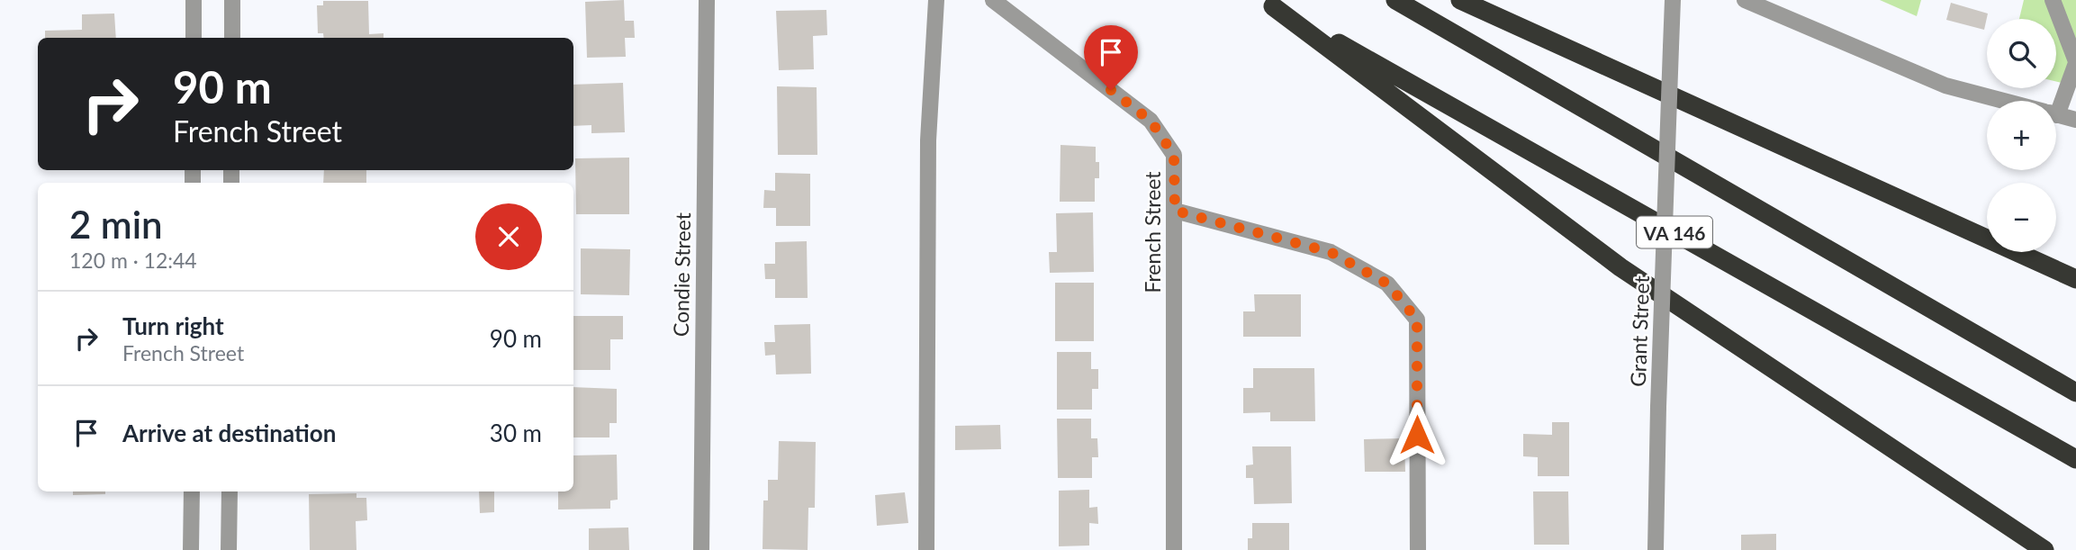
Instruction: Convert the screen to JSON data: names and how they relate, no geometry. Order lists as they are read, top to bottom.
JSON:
{
  "streets": {
    "highway": ["VA 146"],
    "street": ["French Street", "Condie Street", "Grant Street"]
  },
  "page": {
    "map_buttons": ["+", "−"],
    "turn": ["90 m", "French Street"],
    "heading": ["2 min", "120 m · 12:44"],
    "list": [
      {
        "name": "Turn right",
        "note": "French Street",
        "value": "90 m"
      },
      {
        "name": "Arrive at destination",
        "value": "30 m"
      }
    ]
  }
}
